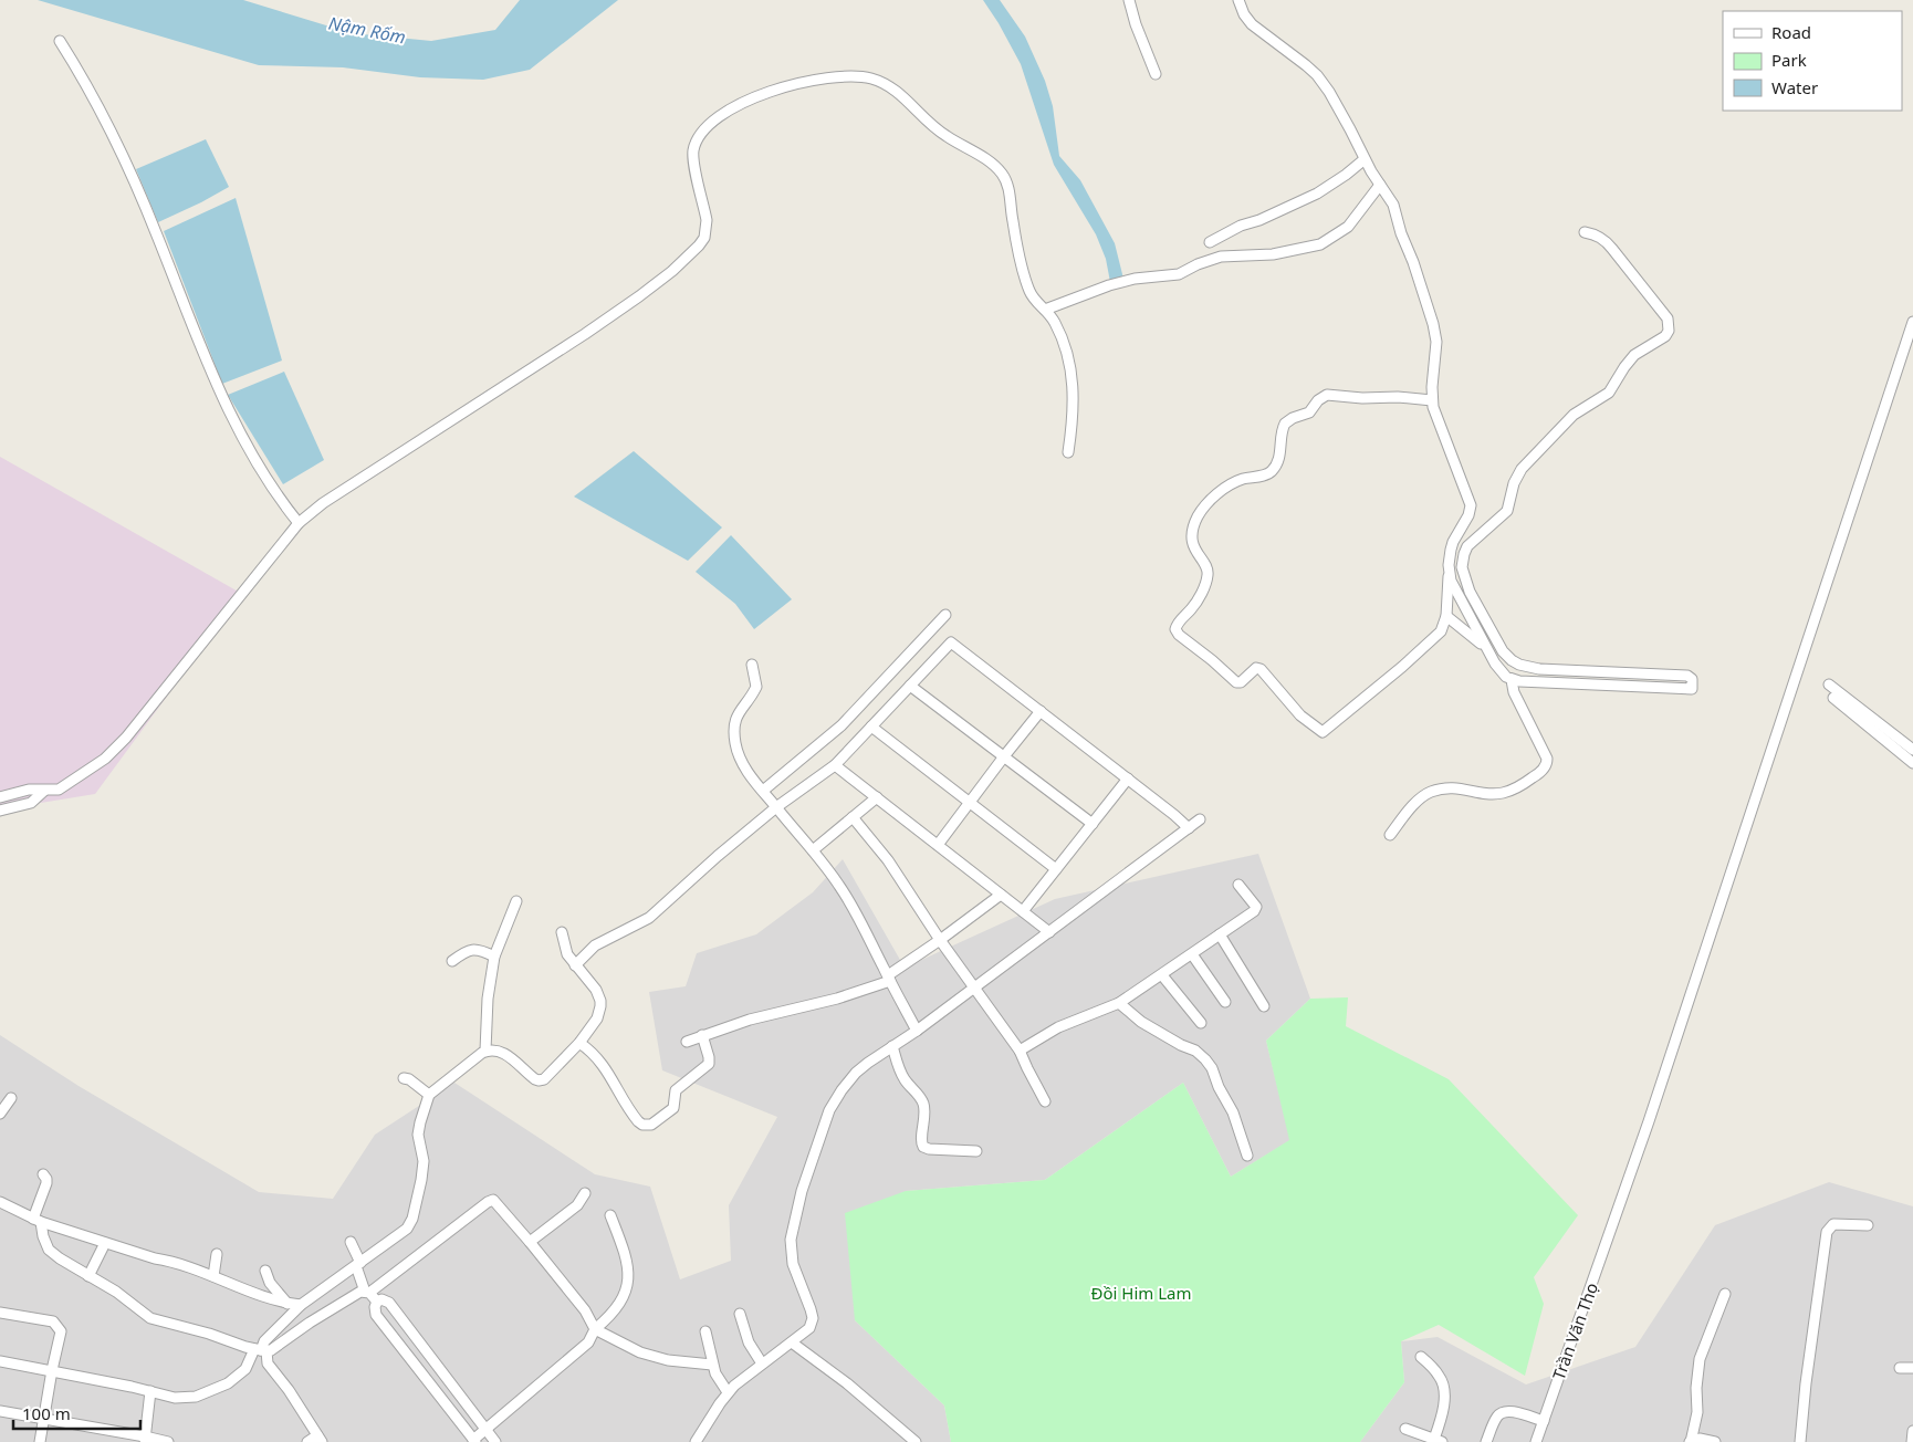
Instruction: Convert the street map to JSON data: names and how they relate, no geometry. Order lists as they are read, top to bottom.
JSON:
{
  "streets": {
    "street": ["Trần Văn Thọ"]
  },
  "water": ["Nậm Rốm"],
  "parks": ["Đồi Him Lam"],
  "legend": ["Road", "Park", "Water"],
  "scale_bar": "100 m"
}
